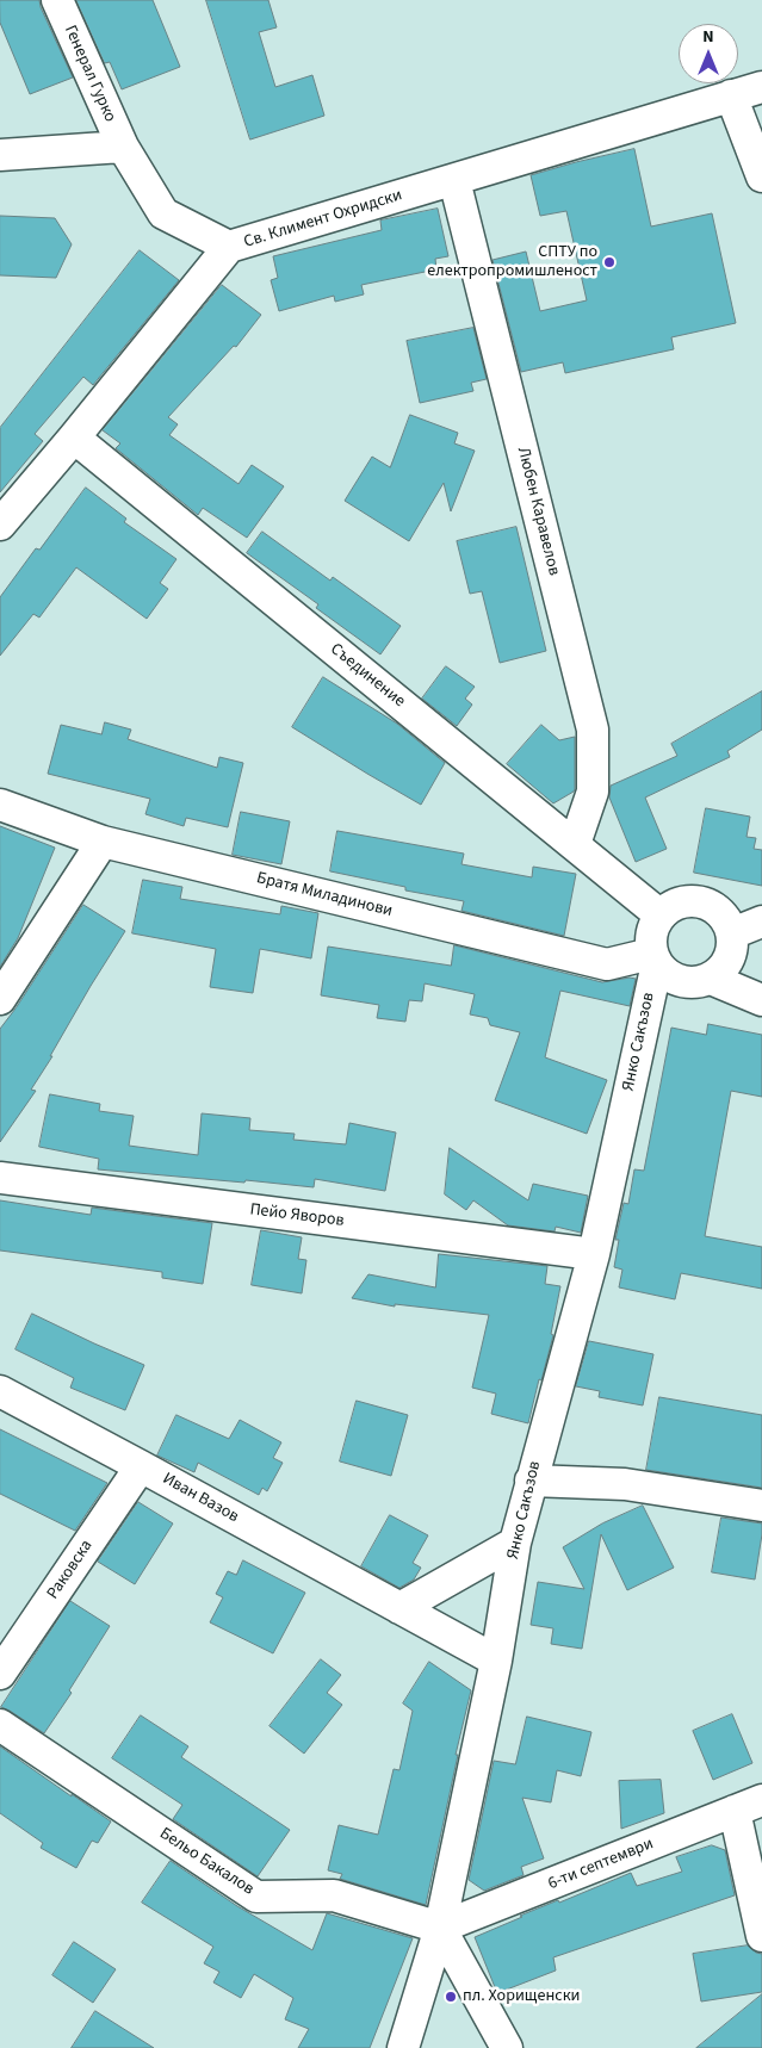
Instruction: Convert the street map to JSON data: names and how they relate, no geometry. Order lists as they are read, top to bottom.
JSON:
{
  "streets": {
    "street": [
      "Генерал Гурко",
      "Св. Климент Охридски",
      "Любен Каравелов",
      "Съединение",
      "Братя Миладинови",
      "Янко Сакъзов",
      "Пейо Яворов",
      "Иван Вазов",
      "Раковска",
      "Бельо Бакалов",
      "6-ти септември"
    ]
  },
  "crossings": [
    ["Генерал Гурко", "Св. Климент Охридски"],
    ["Св. Климент Охридски", "Любен Каравелов"],
    ["Св. Климент Охридски", "Съединение"],
    ["Любен Каравелов", "Съединение"],
    ["Съединение", "Братя Миладинови"],
    ["Съединение", "Янко Сакъзов"],
    ["Братя Миладинови", "Янко Сакъзов"],
    ["Янко Сакъзов", "Пейо Яворов"],
    ["Янко Сакъзов", "Иван Вазов"],
    ["Янко Сакъзов", "Бельо Бакалов"],
    ["Янко Сакъзов", "6-ти септември"],
    ["Иван Вазов", "Раковска"],
    ["Бельо Бакалов", "6-ти септември"]
  ],
  "places": ["СПТУ по електропромишленост", "пл. Хорищенски"],
  "north": "top"
}
